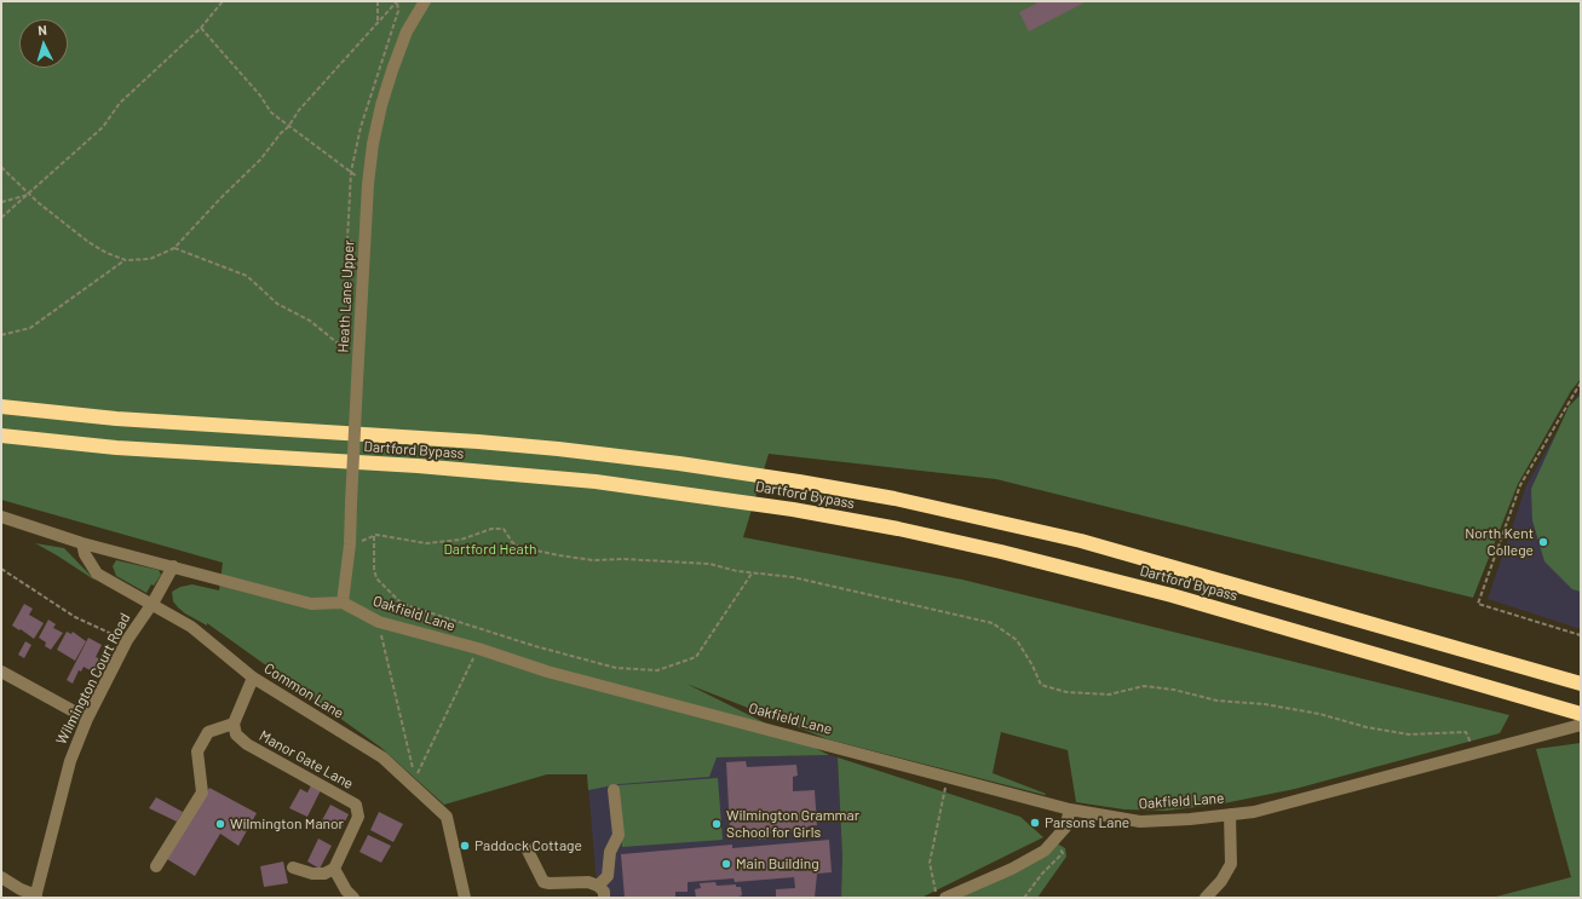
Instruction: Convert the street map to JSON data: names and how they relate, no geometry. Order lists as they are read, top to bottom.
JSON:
{
  "streets": {
    "highway": ["Dartford Bypass"],
    "street": [
      "Heath Lane Upper",
      "Oakfield Lane",
      "Wilmington Court Road",
      "Common Lane",
      "Manor Gate Lane"
    ]
  },
  "crossings": [
    ["Heath Lane Upper", "Oakfield Lane"],
    ["Wilmington Court Road", "Common Lane"]
  ],
  "parks": ["Dartford Heath"],
  "places": [
    "North Kent College",
    "Parsons Lane",
    "Wilmington Manor",
    "Wilmington Grammar School for Girls",
    "Paddock Cottage",
    "Main Building"
  ],
  "north": "top"
}
